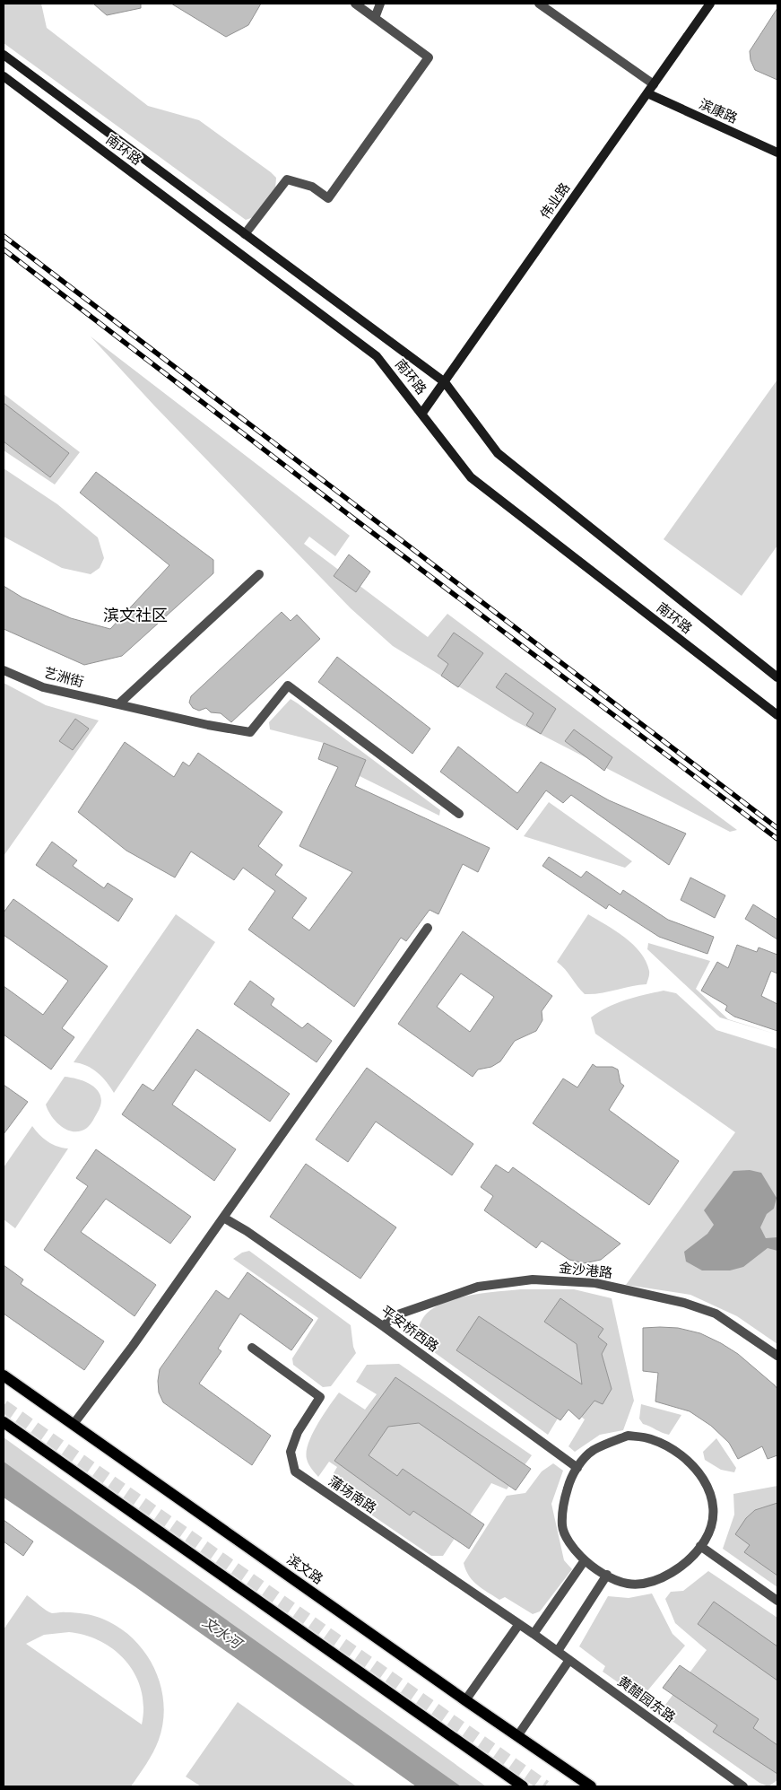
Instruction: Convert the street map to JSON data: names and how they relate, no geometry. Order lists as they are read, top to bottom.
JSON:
{
  "streets": {
    "main road": [
      "滨康路",
      "南环路",
      "伟业路",
      "滨文路"
    ],
    "street": [
      "艺洲街",
      "金沙港路",
      "平安桥西路",
      "蒲场南路",
      "黄醋园东路"
    ]
  },
  "crossings": [
    ["滨康路", "伟业路"],
    ["南环路", "伟业路"],
    ["金沙港路", "平安桥西路"],
    ["蒲场南路", "黄醋园东路"]
  ],
  "districts": ["滨文社区"],
  "water": ["文水河"]
}
